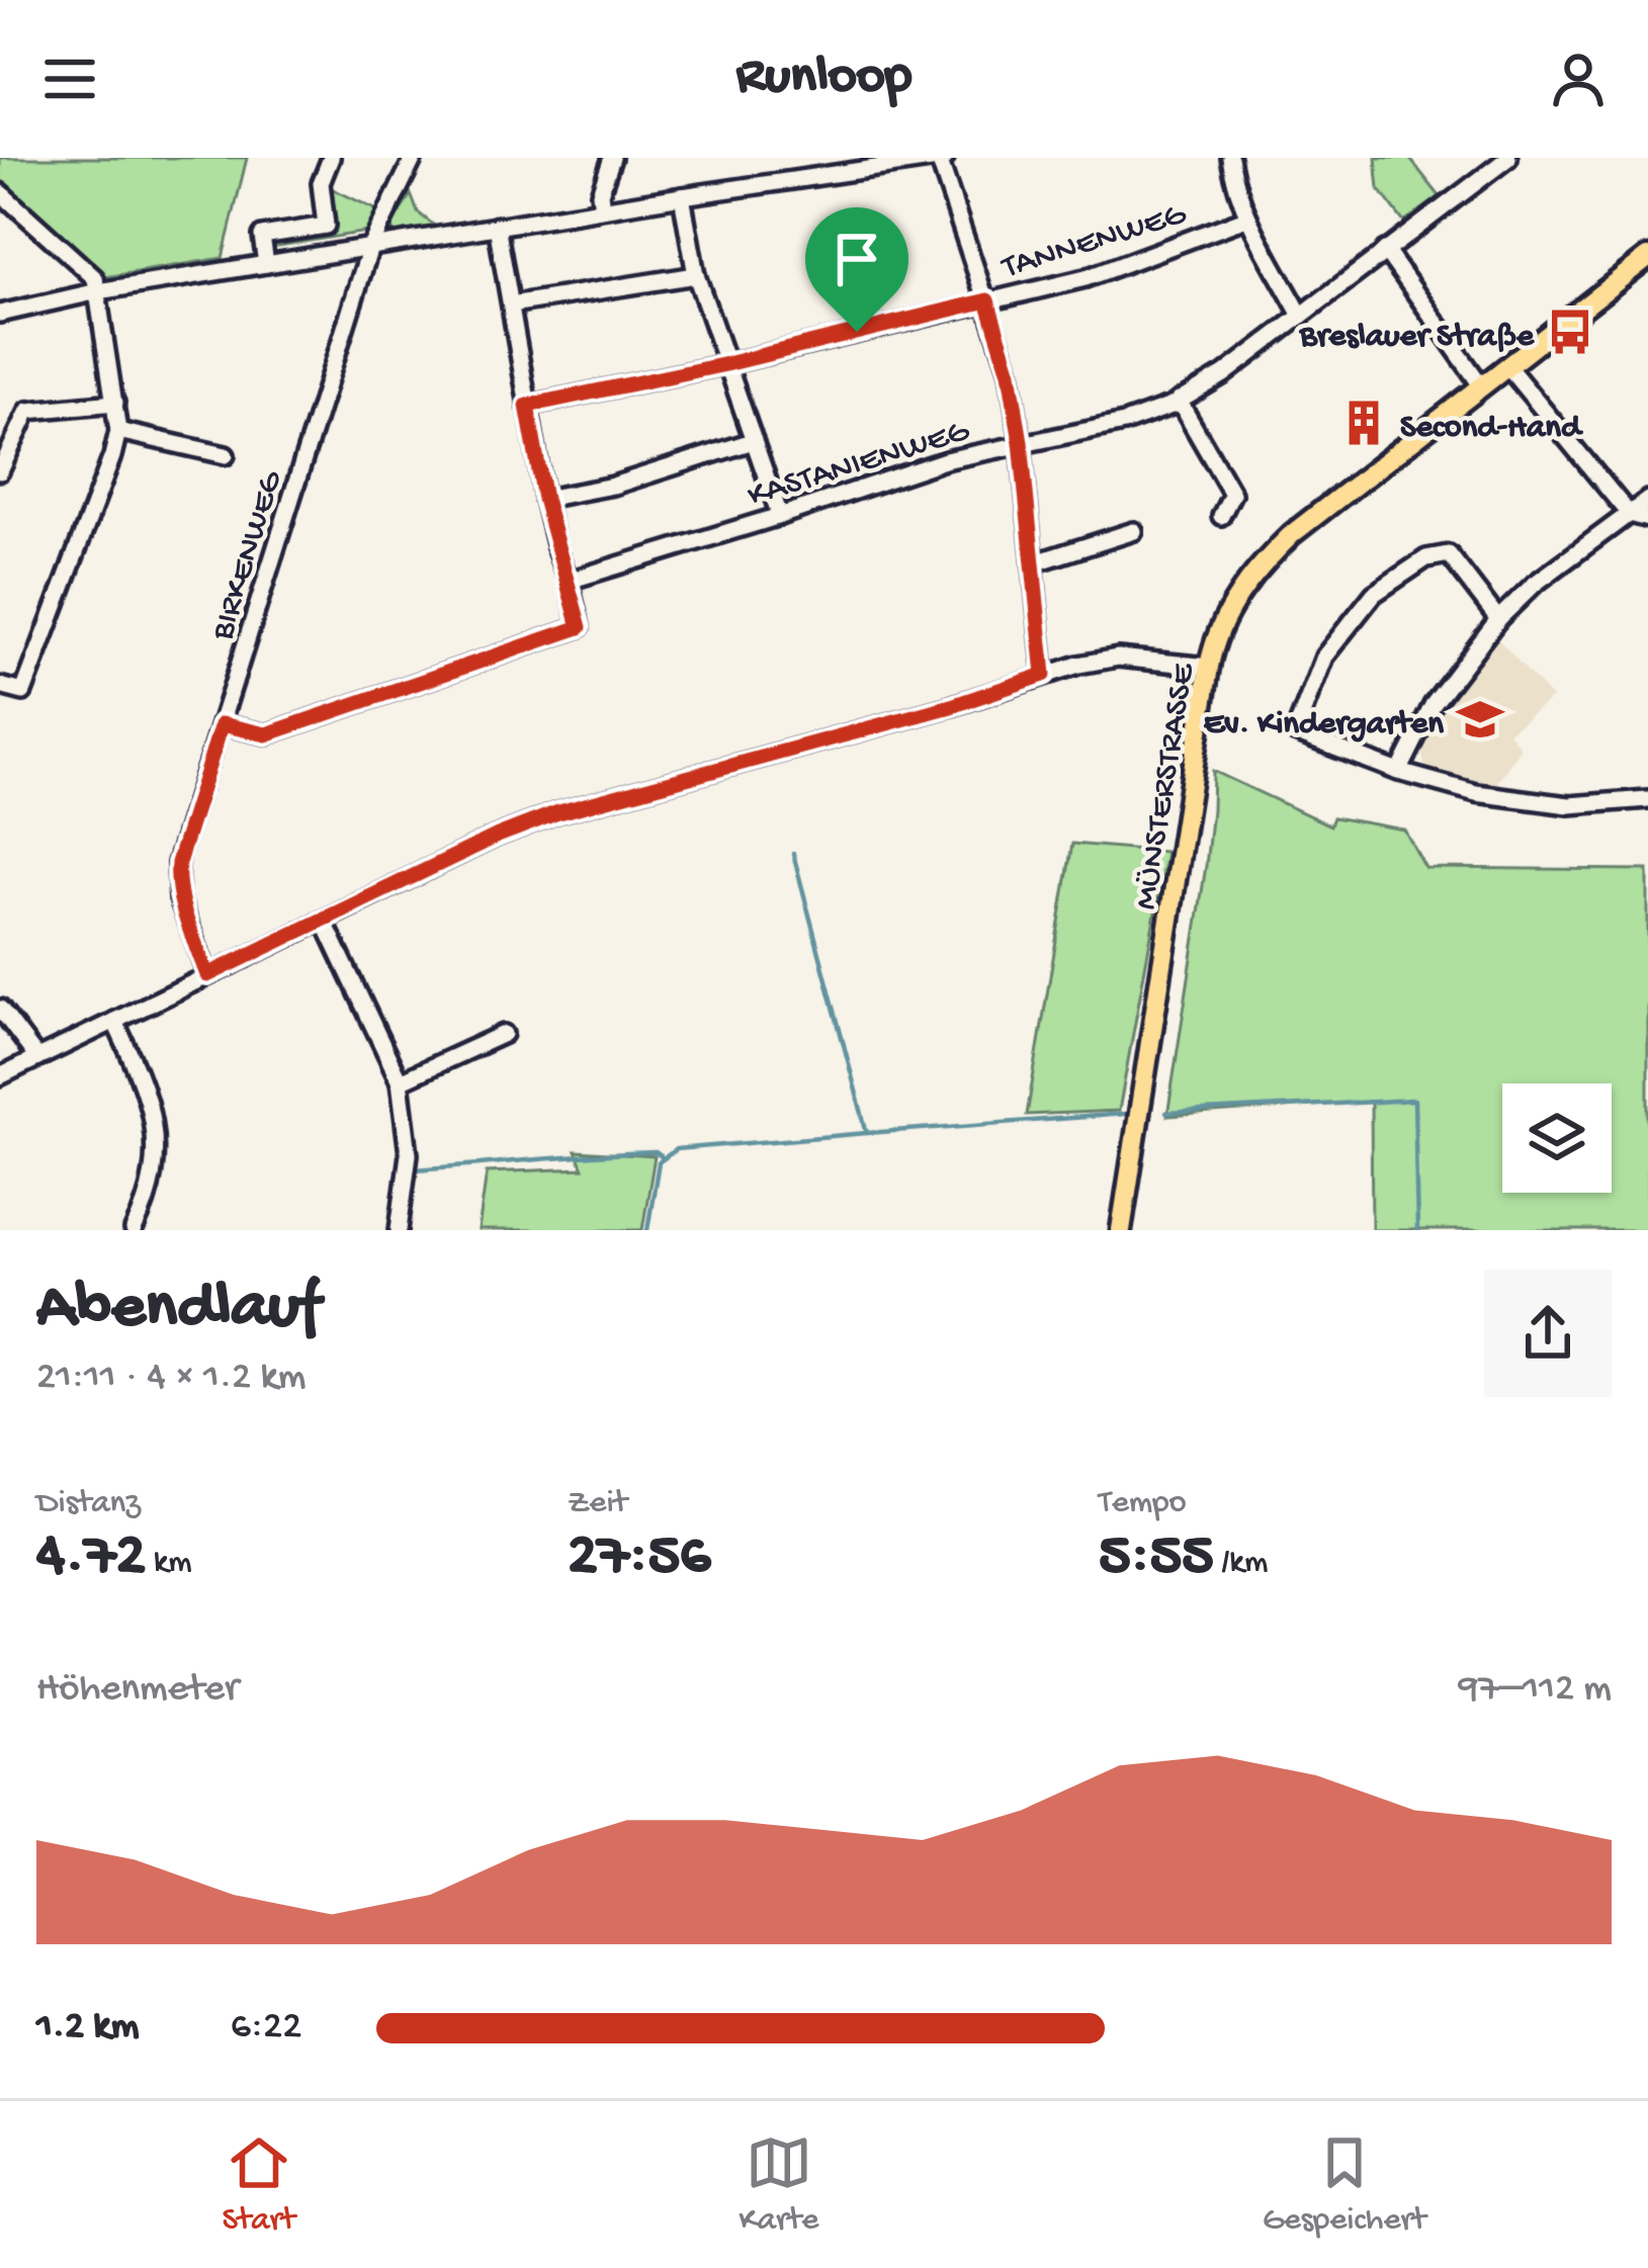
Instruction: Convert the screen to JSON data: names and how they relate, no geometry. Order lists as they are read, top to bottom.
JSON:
{
  "streets": {
    "main road": ["MÜNSTERSTRASSE"],
    "street": ["TANNENWEG", "KASTANIENWEG", "BIRKENWEG"]
  },
  "places": {
    "bus stop": ["Breslauer Straße"],
    "building": ["Second-Hand"],
    "school or university": ["Ev. Kindergarten"]
  },
  "page": {
    "header": "Runloop",
    "heading": ["Abendlauf", "21:11 · 4 × 1.2 km"],
    "stats": [
      ["Distanz", "4.72 km"],
      ["Zeit", "27:56"],
      ["Tempo", "5:55 /km"]
    ],
    "chart": ["Höhenmeter", "97–112 m"],
    "list": [
      {
        "name": "1.2 km",
        "note": "6:22"
      }
    ],
    "tabs": ["Start", "Karte", "Gespeichert"]
  }
}
